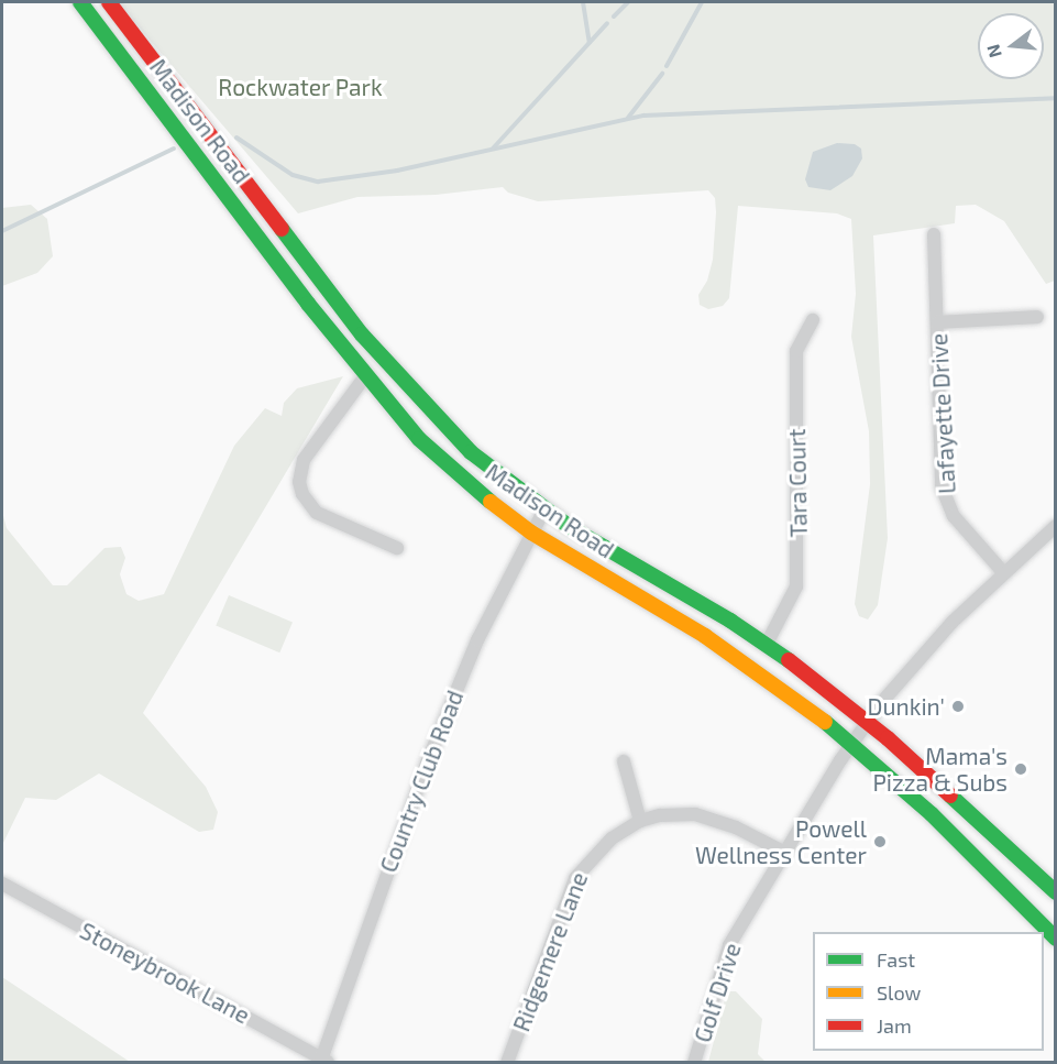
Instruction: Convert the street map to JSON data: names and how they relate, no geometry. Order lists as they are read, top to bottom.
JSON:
{
  "streets": {
    "main road": ["Madison Road"],
    "street": [
      "Lafayette Drive",
      "Tara Court",
      "Country Club Road",
      "Ridgemere Lane",
      "Stoneybrook Lane",
      "Golf Drive"
    ]
  },
  "crossings": [
    ["Madison Road", "Tara Court"],
    ["Madison Road", "Country Club Road"],
    ["Madison Road", "Golf Drive"],
    ["Lafayette Drive", "Golf Drive"],
    ["Country Club Road", "Stoneybrook Lane"],
    ["Ridgemere Lane", "Golf Drive"]
  ],
  "parks": ["Rockwater Park"],
  "places": ["Dunkin'", "Mama's Pizza & Subs", "Powell Wellness Center"],
  "legend": ["Fast", "Slow", "Jam"],
  "north": "left"
}
